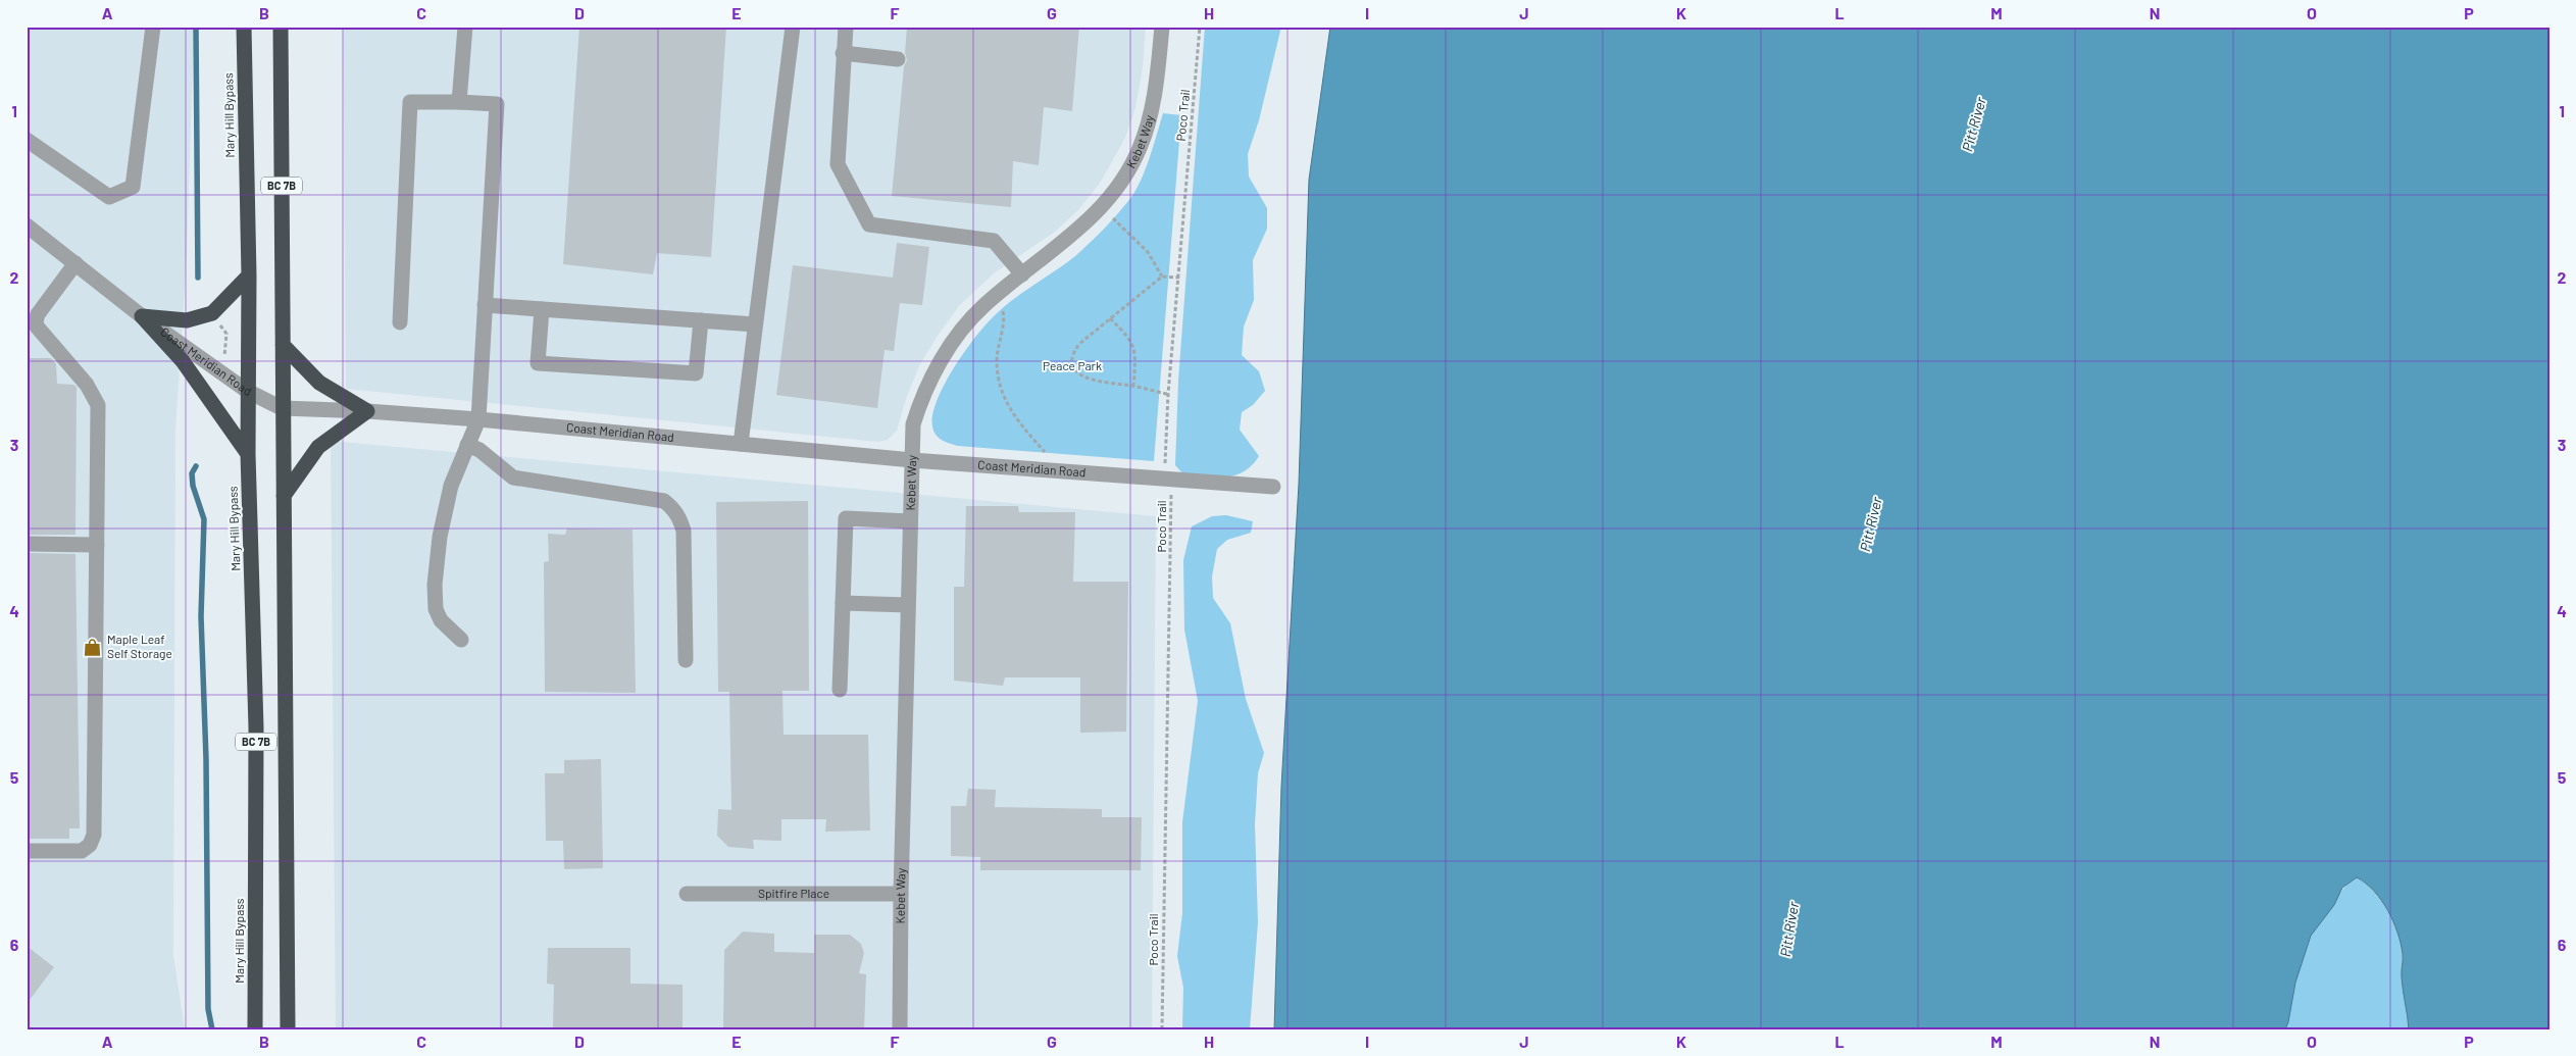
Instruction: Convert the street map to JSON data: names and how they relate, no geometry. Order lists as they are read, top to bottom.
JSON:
{
  "streets": {
    "highway": ["Mary Hill Bypass", "BC 7B"],
    "street": ["Kebet Way", "Coast Meridian Road", "Spitfire Place"],
    "path": ["Poco Trail"]
  },
  "crossings": [
    ["Mary Hill Bypass", "Coast Meridian Road"],
    ["Poco Trail", "Coast Meridian Road"],
    ["Kebet Way", "Coast Meridian Road"],
    ["Kebet Way", "Spitfire Place"],
    ["BC 7B", "Coast Meridian Road"]
  ],
  "water": ["Pitt River"],
  "parks": ["Peace Park"],
  "places": {
    "shop": ["Maple Leaf Self Storage"]
  },
  "grid": {
    "columns": [
      "A",
      "B",
      "C",
      "D",
      "E",
      "F",
      "G",
      "H",
      "I",
      "J",
      "K",
      "L",
      "M",
      "N",
      "O",
      "P"
    ],
    "rows": [
      "1",
      "2",
      "3",
      "4",
      "5",
      "6"
    ]
  }
}
